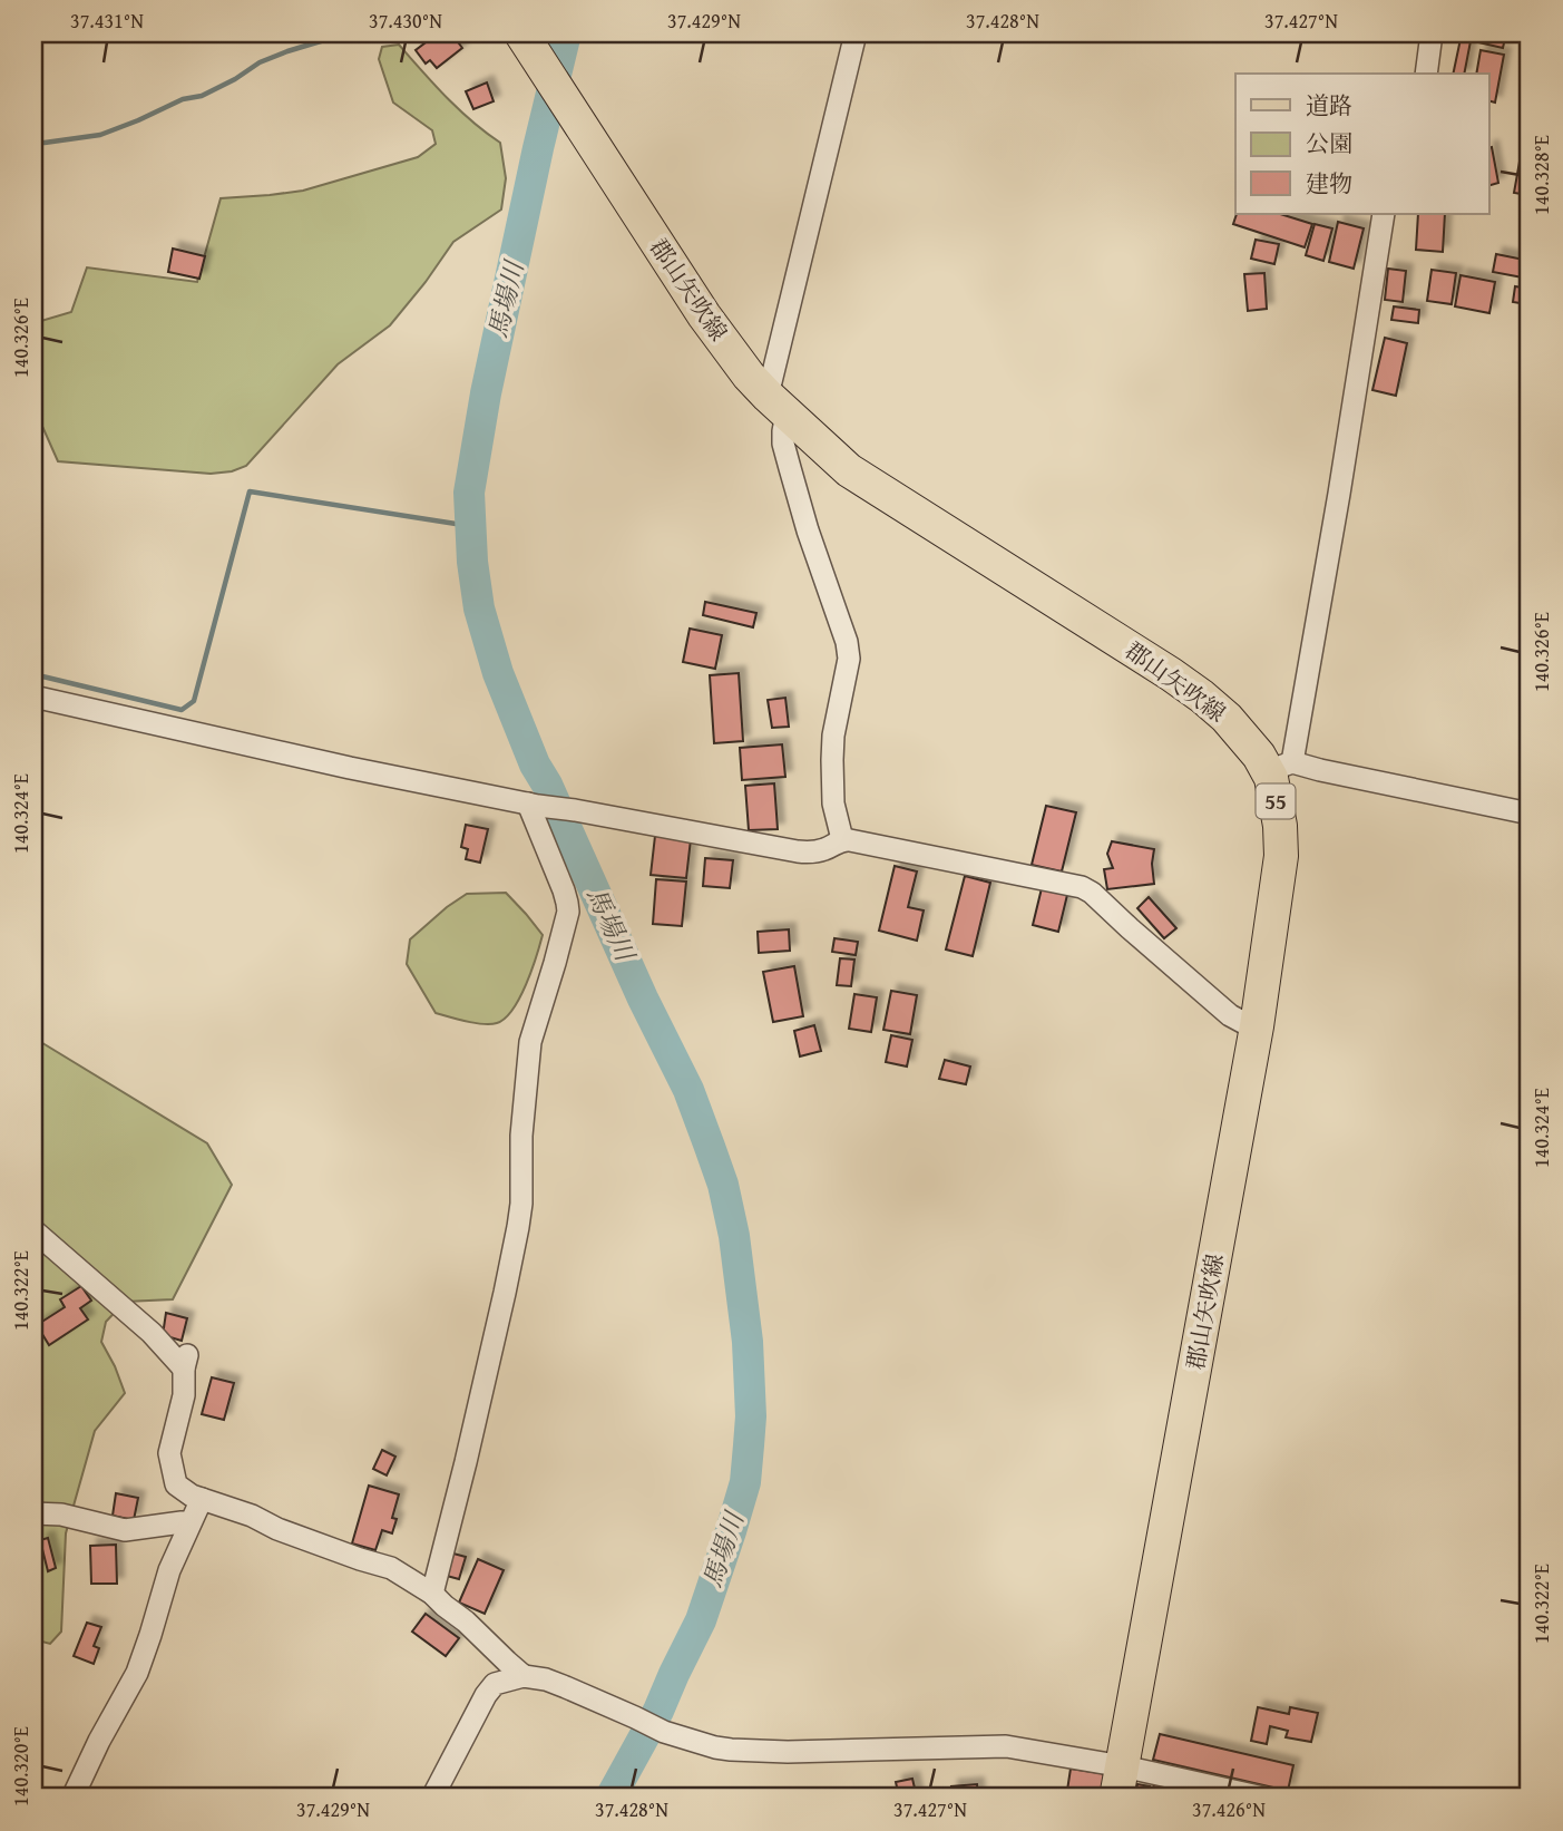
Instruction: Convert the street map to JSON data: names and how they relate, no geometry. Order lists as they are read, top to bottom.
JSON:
{
  "streets": {
    "main road": ["郡山矢吹線", "55"]
  },
  "water": ["馬場川"],
  "legend": ["道路", "公園", "建物"],
  "coordinates": [
    "37.431°N",
    "37.430°N",
    "37.429°N",
    "37.428°N",
    "37.427°N",
    "140.328°E",
    "140.326°E",
    "140.324°E",
    "140.322°E",
    "140.320°E",
    "37.426°N"
  ]
}
